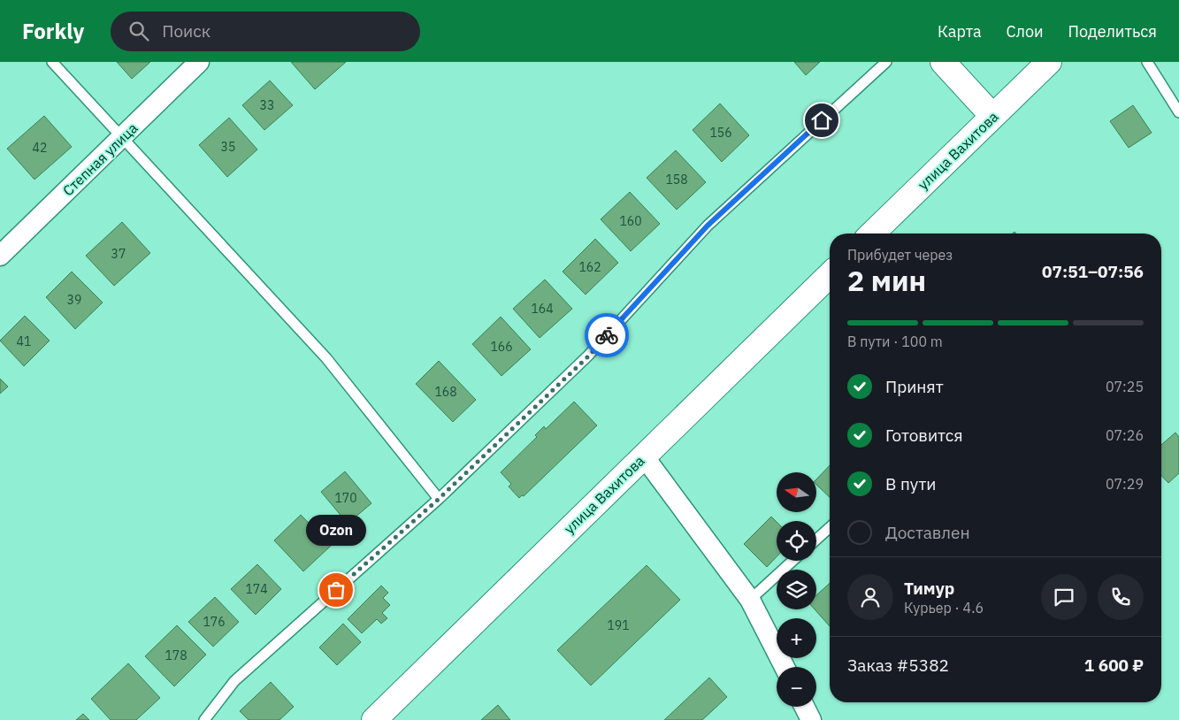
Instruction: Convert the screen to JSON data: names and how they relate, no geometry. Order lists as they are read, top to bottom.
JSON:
{
  "streets": {
    "main road": ["улица Вахитова"],
    "street": ["Степная улица"]
  },
  "places": ["Ozon"],
  "house_numbers": [
    "33",
    "156",
    "35",
    "42",
    "158",
    "160",
    "37",
    "162",
    "39",
    "164",
    "41",
    "166",
    "168",
    "170",
    "174",
    "176",
    "191",
    "178"
  ],
  "north": "left",
  "page": {
    "header": "Forkly",
    "search": "Поиск",
    "nav": ["Карта", "Слои", "Поделиться"],
    "heading": ["2 мин", "Прибудет через", "07:51–07:56"],
    "panel": [
      "Тимур",
      "Курьер · 4.6",
      "Заказ #5382",
      "1 600 ₽"
    ],
    "bar": "В пути · 100 m",
    "list": [
      ["Принят", "07:25"],
      ["Готовится", "07:26"],
      ["В пути", "07:29"],
      "Доставлен"
    ],
    "map_buttons": ["+", "−"],
    "bubble": "Ozon"
  }
}
